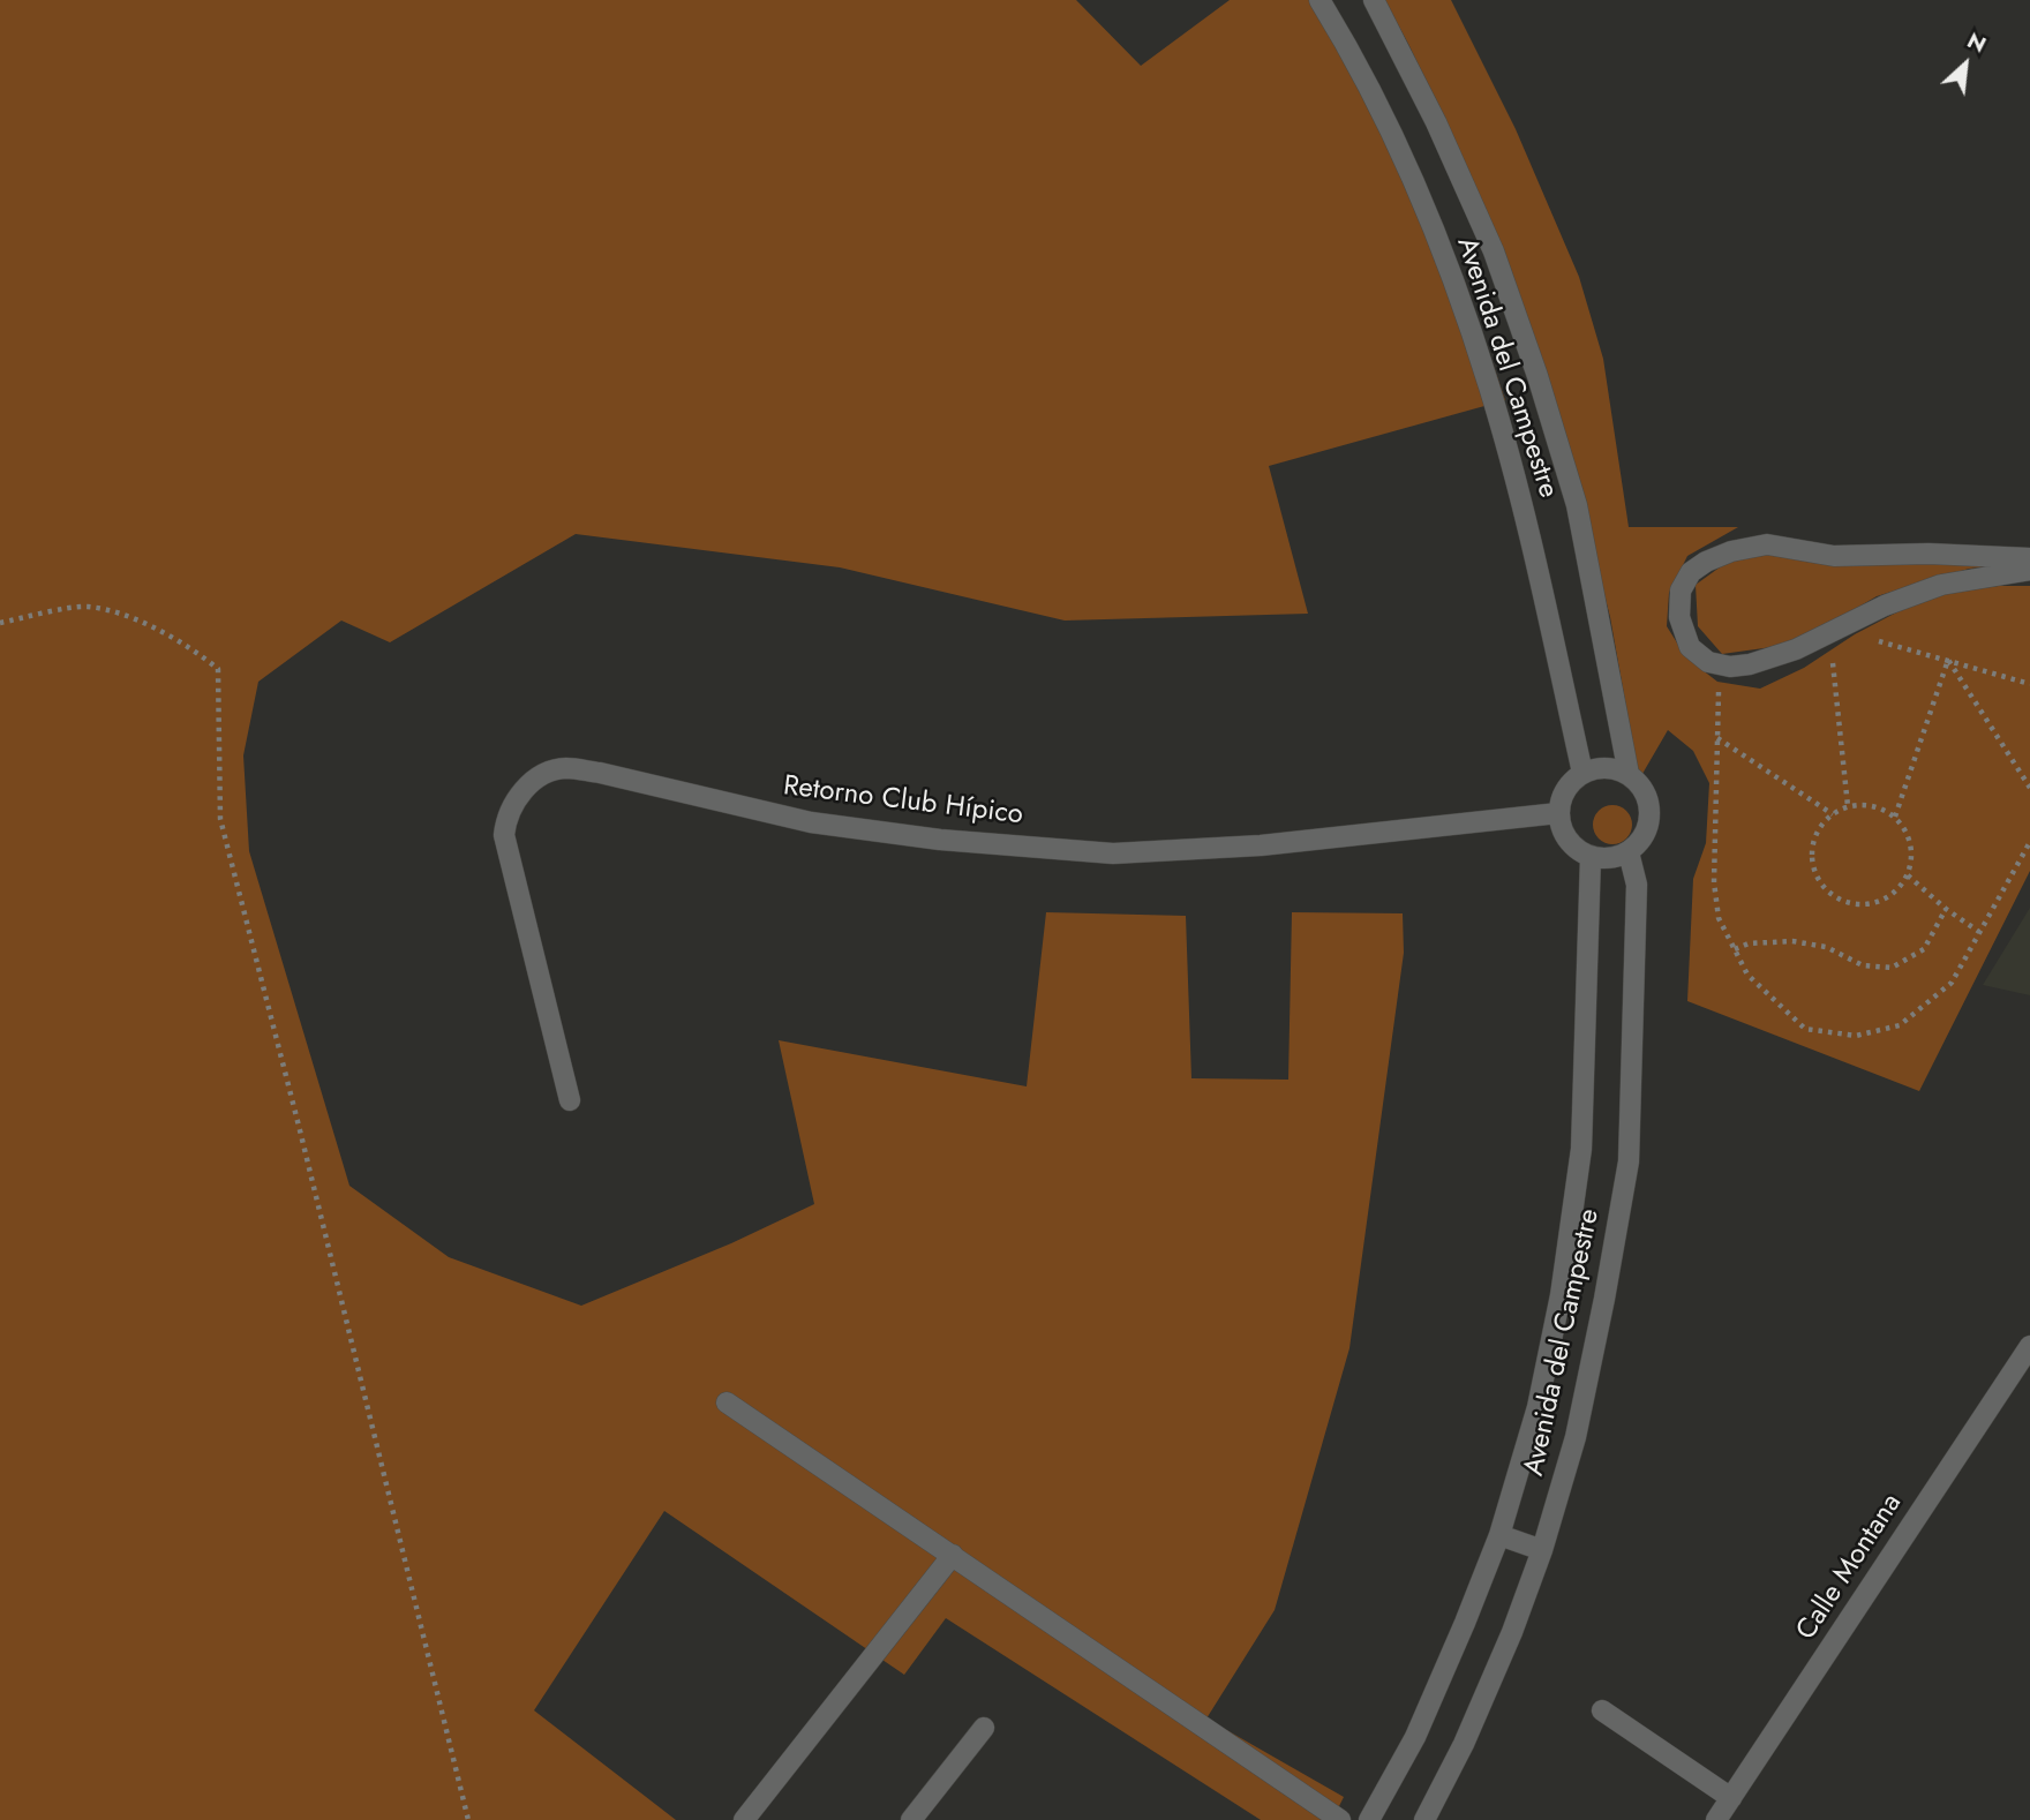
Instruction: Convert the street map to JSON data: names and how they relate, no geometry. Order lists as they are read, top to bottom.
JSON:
{
  "streets": {
    "street": ["Avenida del Campestre", "Retorno Club Hípico", "Calle Montana"]
  },
  "crossings": [
    ["Avenida del Campestre", "Retorno Club Hípico"]
  ],
  "north": "top right"
}
